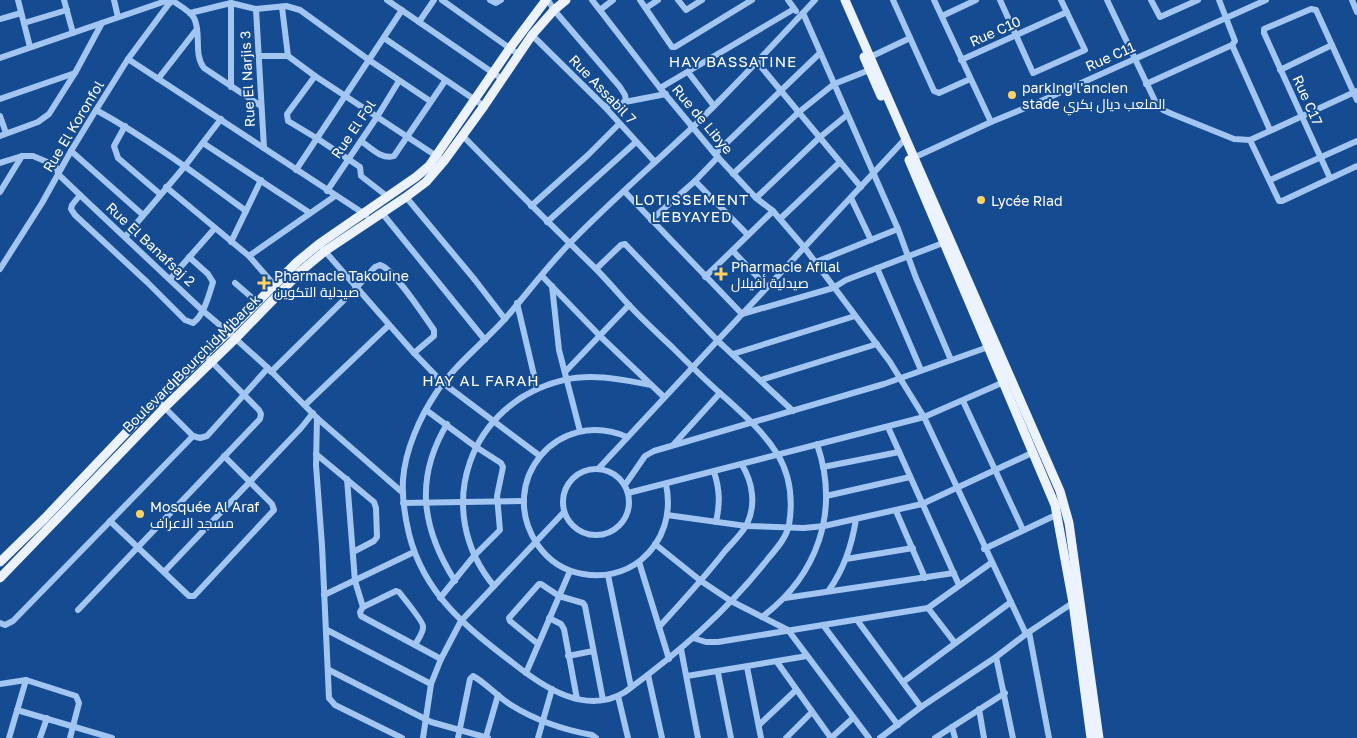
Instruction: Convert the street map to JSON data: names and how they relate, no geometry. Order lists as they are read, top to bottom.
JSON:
{
  "streets": {
    "main road": ["Boulevard Bourchid M'barek"],
    "street": [
      "Rue C10",
      "Rue C11",
      "Rue El Narjis 3",
      "Rue Assabil 7",
      "Rue C17",
      "Rue de Libye",
      "Rue El Koronfol",
      "Rue El Fol",
      "Rue El Banafsaj 2"
    ]
  },
  "crossings": [
    ["Rue Assabil 7", "Boulevard Bourchid M'barek"],
    ["Rue El Koronfol", "Rue El Banafsaj 2"],
    ["Rue El Banafsaj 2", "Boulevard Bourchid M'barek"]
  ],
  "districts": ["HAY BASSATINE", "LOTISSEMENT LEBYAYED", "HAY AL FARAH"],
  "places": {
    "other": ["parking l'ancien stade الملعب ديال بكري", "Lycée Riad", "Mosquée Al Araf مسجد الاعراف"],
    "health": ["Pharmacie Afilal صيدلية أفيلال", "Pharmacie Takouine صيدلية التكوين"]
  }
}
